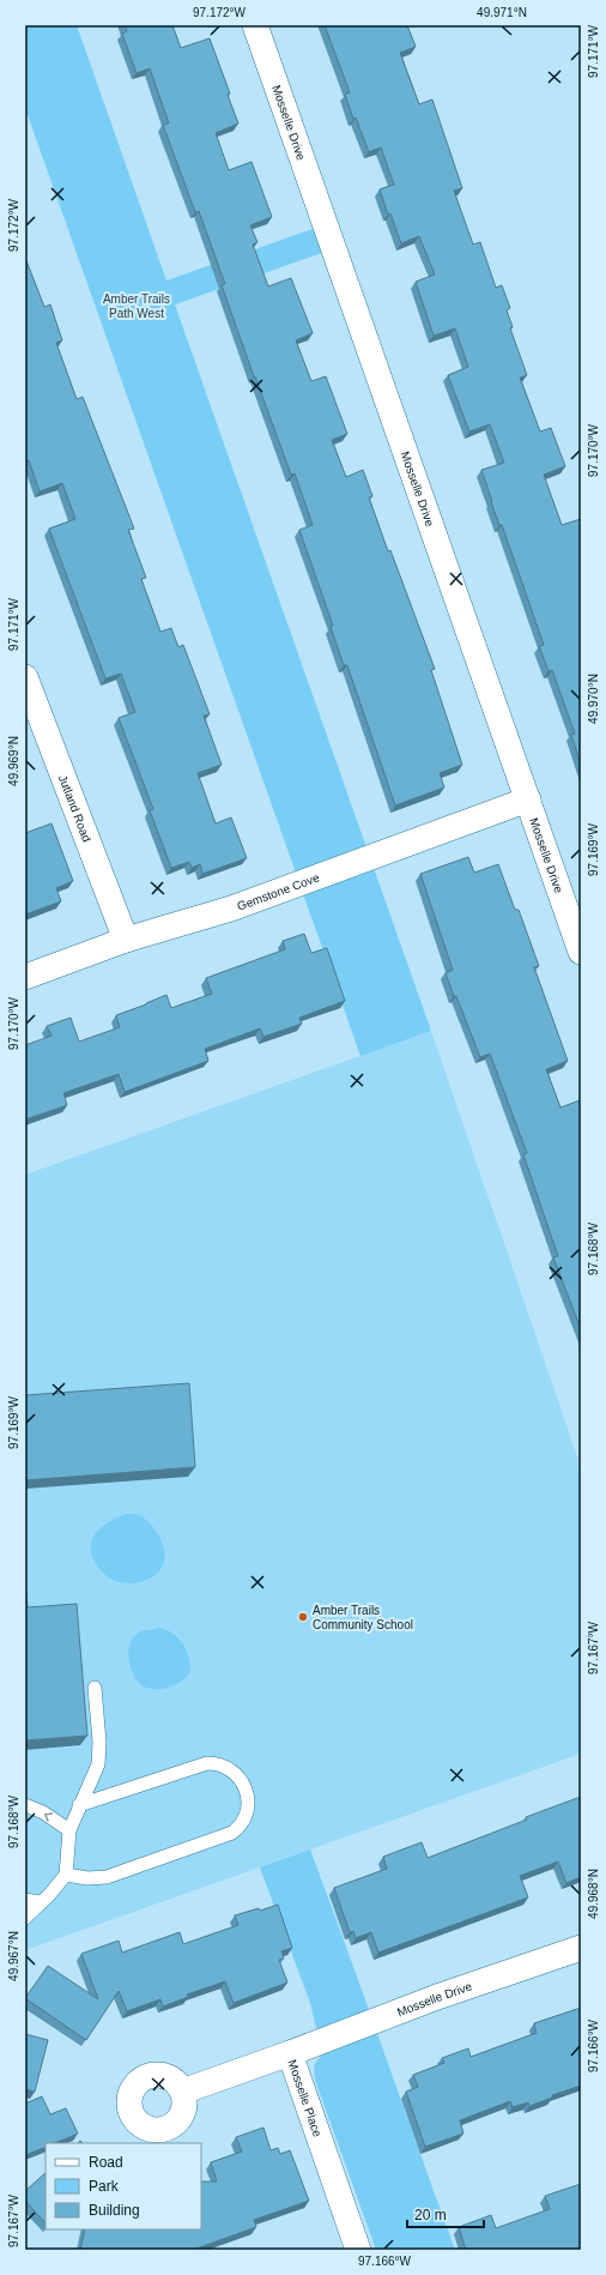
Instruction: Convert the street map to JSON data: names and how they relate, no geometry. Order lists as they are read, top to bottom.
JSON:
{
  "streets": {
    "street": [
      "Mosselle Drive",
      "Jutland Road",
      "Gemstone Cove",
      "Mosselle Place"
    ]
  },
  "crossings": [
    ["Mosselle Drive", "Gemstone Cove"],
    ["Mosselle Drive", "Mosselle Place"],
    ["Jutland Road", "Gemstone Cove"]
  ],
  "parks": ["Amber Trails Path West"],
  "places": ["Amber Trails Community School"],
  "legend": ["Road", "Park", "Building"],
  "scale_bar": "20 m",
  "coordinates": [
    "97.172°W",
    "49.971°N",
    "97.171°W",
    "97.170°W",
    "49.970°N",
    "49.969°N",
    "97.169°W",
    "97.168°W",
    "97.167°W",
    "49.968°N",
    "49.967°N",
    "97.166°W"
  ]
}
